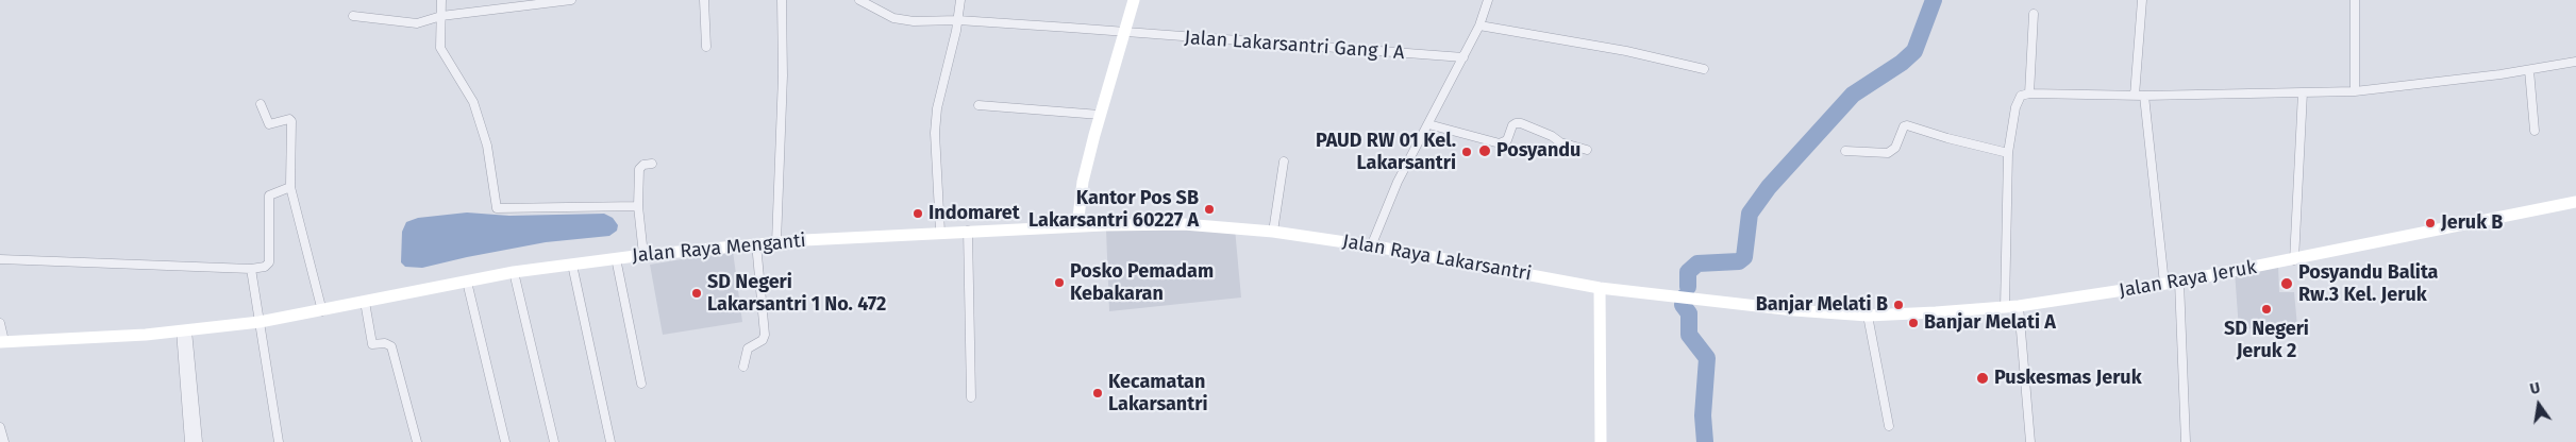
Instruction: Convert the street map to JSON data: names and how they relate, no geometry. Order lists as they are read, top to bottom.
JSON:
{
  "streets": {
    "main road": ["Jalan Raya Menganti", "Jalan Raya Lakarsantri", "Jalan Raya Jeruk"],
    "street": ["Jalan Lakarsantri Gang I A"]
  },
  "crossings": [
    ["Jalan Raya Menganti", "Jalan Raya Lakarsantri"],
    ["Jalan Raya Lakarsantri", "Jalan Raya Jeruk"]
  ],
  "places": [
    "Posyandu",
    "PAUD RW 01 Kel. Lakarsantri",
    "Kantor Pos SB Lakarsantri 60227 A",
    "Indomaret",
    "Jeruk B",
    "Posko Pemadam Kebakaran",
    "Posyandu Balita Rw.3 Kel. Jeruk",
    "SD Negeri Lakarsantri 1 No. 472",
    "Banjar Melati B",
    "SD Negeri Jeruk 2",
    "Banjar Melati A",
    "Puskesmas Jeruk",
    "Kecamatan Lakarsantri"
  ],
  "north": "top"
}
